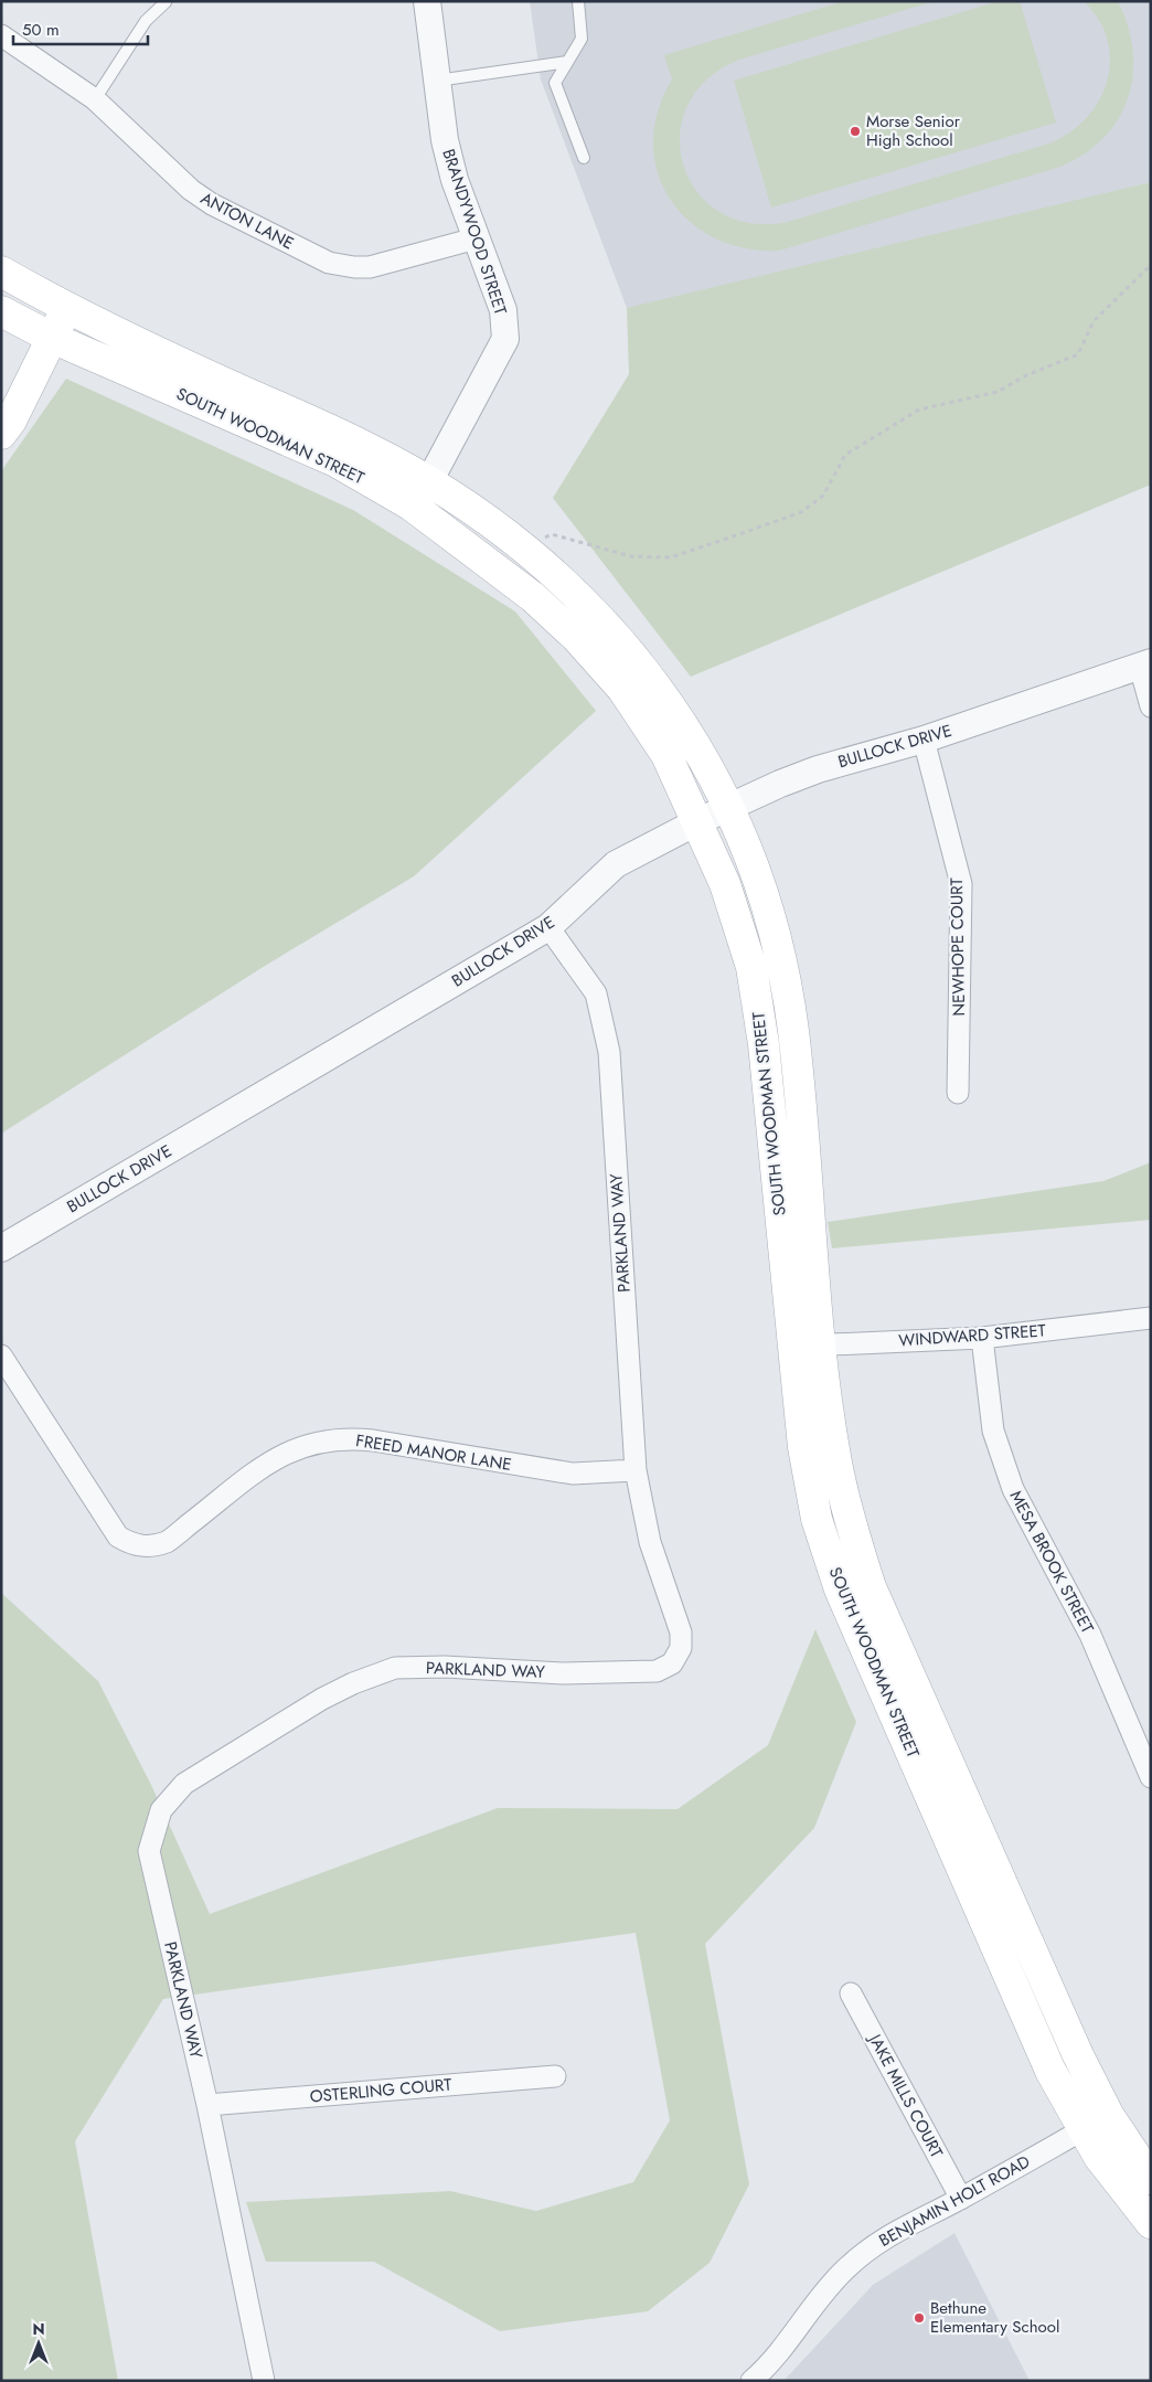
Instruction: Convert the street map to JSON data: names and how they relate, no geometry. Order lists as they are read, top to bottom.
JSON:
{
  "streets": {
    "main road": ["SOUTH WOODMAN STREET"],
    "street": [
      "ANTON LANE",
      "BRANDYWOOD STREET",
      "BULLOCK DRIVE",
      "NEWHOPE COURT",
      "PARKLAND WAY",
      "WINDWARD STREET",
      "FREED MANOR LANE",
      "MESA BROOK STREET",
      "OSTERLING COURT",
      "JAKE MILLS COURT",
      "BENJAMIN HOLT ROAD"
    ]
  },
  "crossings": [
    ["ANTON LANE", "BRANDYWOOD STREET"],
    ["BRANDYWOOD STREET", "SOUTH WOODMAN STREET"],
    ["SOUTH WOODMAN STREET", "BULLOCK DRIVE"],
    ["SOUTH WOODMAN STREET", "WINDWARD STREET"],
    ["SOUTH WOODMAN STREET", "BENJAMIN HOLT ROAD"],
    ["BULLOCK DRIVE", "NEWHOPE COURT"],
    ["BULLOCK DRIVE", "PARKLAND WAY"],
    ["PARKLAND WAY", "FREED MANOR LANE"],
    ["PARKLAND WAY", "OSTERLING COURT"],
    ["WINDWARD STREET", "MESA BROOK STREET"],
    ["JAKE MILLS COURT", "BENJAMIN HOLT ROAD"]
  ],
  "places": ["Morse Senior High School", "Bethune Elementary School"],
  "scale_bar": "50 m",
  "north": "top"
}
